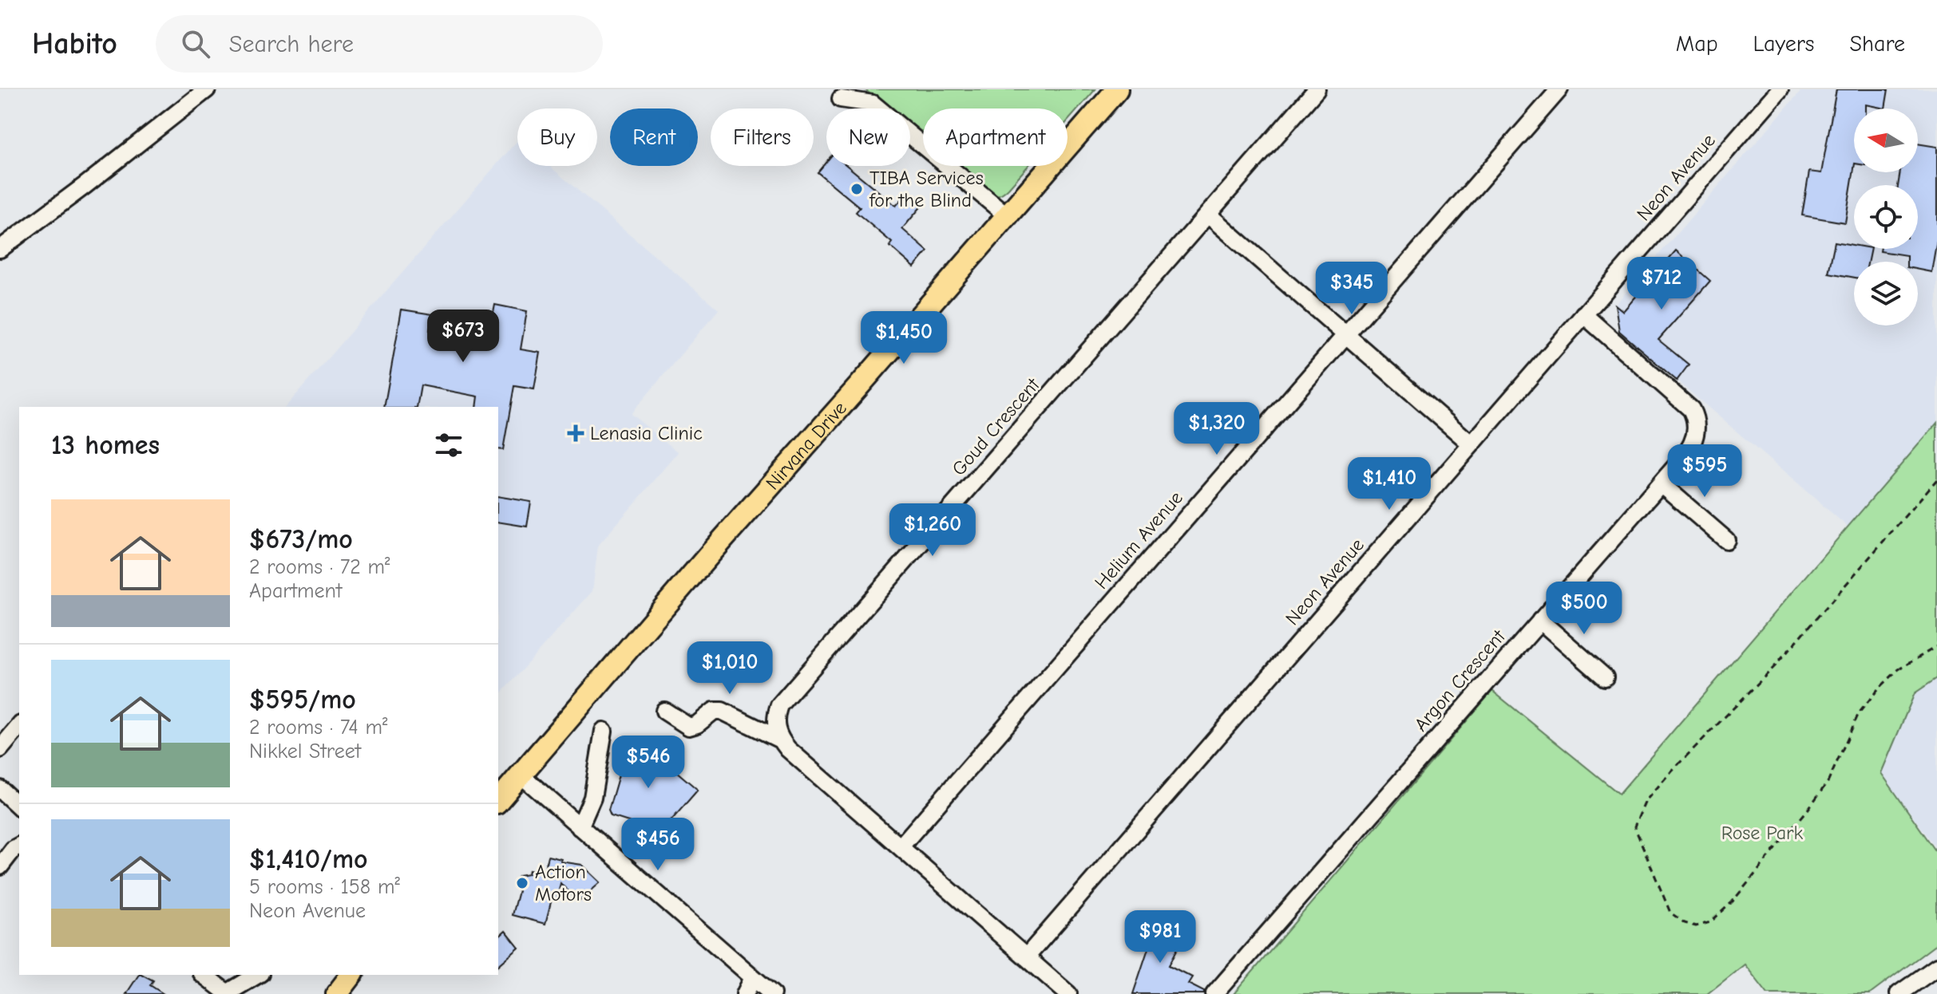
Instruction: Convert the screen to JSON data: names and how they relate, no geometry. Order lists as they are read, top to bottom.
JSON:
{
  "streets": {
    "main road": ["Nirvana Drive"],
    "street": [
      "Neon Avenue",
      "Goud Crescent",
      "Helium Avenue",
      "Argon Crescent"
    ]
  },
  "crossings": [
    ["Neon Avenue", "Argon Crescent"]
  ],
  "parks": ["Rose Park"],
  "places": {
    "other": ["TIBA Services for the Blind", "Action Motors"],
    "health": ["Lenasia Clinic"]
  },
  "north": "left",
  "page": {
    "header": "Habito",
    "search": "Search here",
    "nav": ["Map", "Layers", "Share"],
    "chip": [
      "Buy",
      "Rent",
      "Filters",
      "New",
      "Apartment"
    ],
    "price": [
      "$712",
      "$345",
      "$673",
      "$1,450",
      "$1,320",
      "$595",
      "$1,410",
      "$1,260",
      "$500",
      "$1,010",
      "$546",
      "$456",
      "$981"
    ],
    "heading": "13 homes",
    "list": [
      {
        "name": "$673/mo",
        "note": "2 rooms · 72 m² · Apartment"
      },
      {
        "name": "$595/mo",
        "note": "2 rooms · 74 m² · Nikkel Street"
      },
      {
        "name": "$1,410/mo",
        "note": "5 rooms · 158 m² · Neon Avenue"
      }
    ]
  }
}
